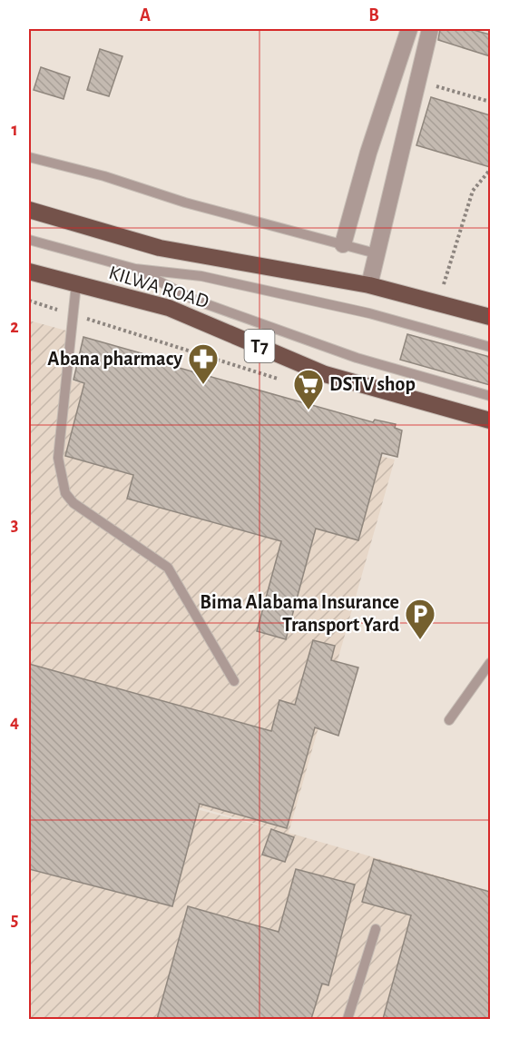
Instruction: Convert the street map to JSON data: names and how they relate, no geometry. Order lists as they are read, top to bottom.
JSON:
{
  "streets": {
    "highway": ["KILWA ROAD", "T7"]
  },
  "places": {
    "pharmacy": ["Abana pharmacy"],
    "supermarket": ["DSTV shop"],
    "parking": ["Bima Alabama Insurance Transport Yard"]
  },
  "grid": {
    "columns": ["A", "B"],
    "rows": [
      "1",
      "2",
      "3",
      "4",
      "5"
    ]
  }
}
